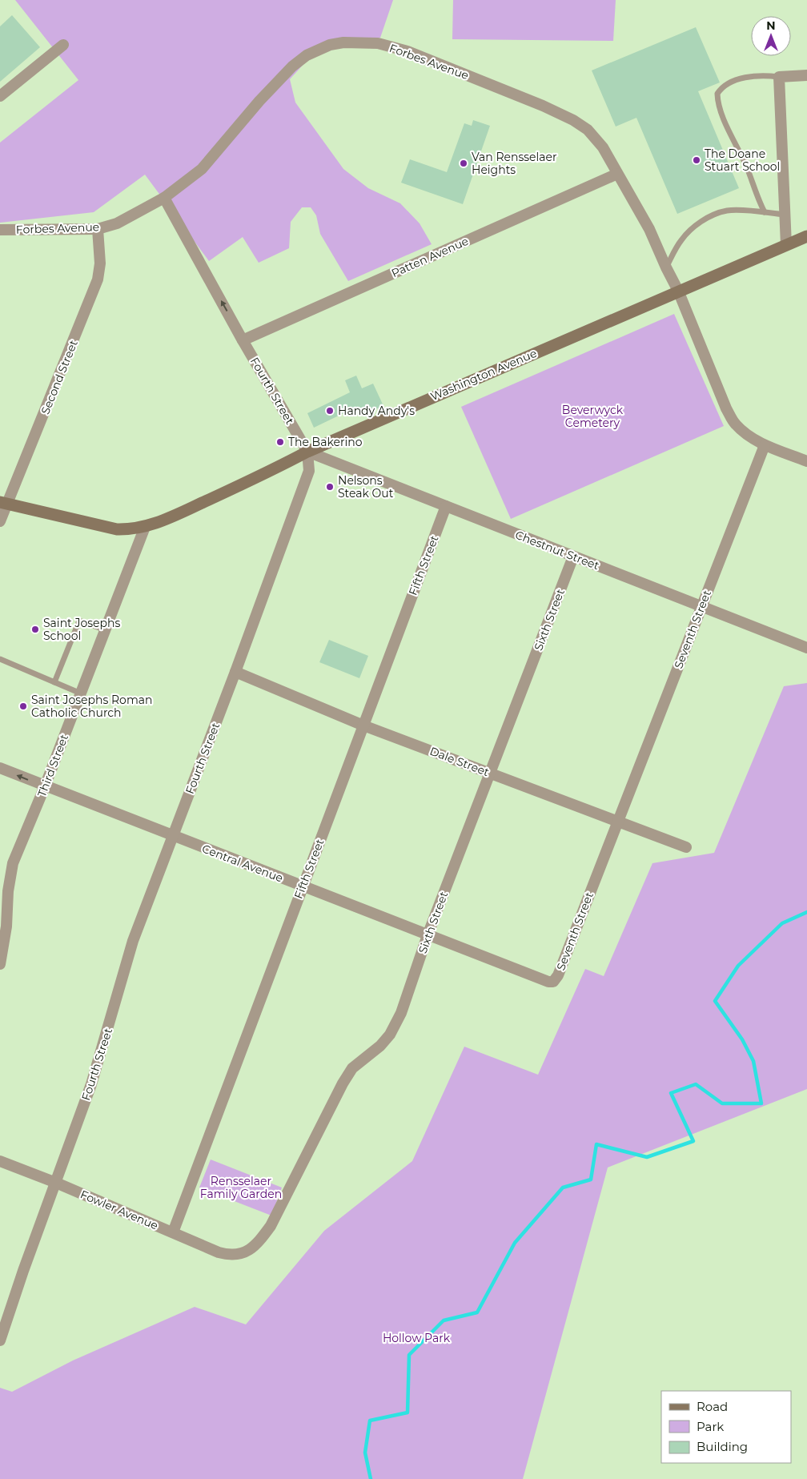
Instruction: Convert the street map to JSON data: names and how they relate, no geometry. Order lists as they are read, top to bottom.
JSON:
{
  "streets": {
    "street": [
      "Forbes Avenue",
      "Patten Avenue",
      "Washington Avenue",
      "Second Street",
      "Fourth Street",
      "Chestnut Street",
      "Fifth Street",
      "Sixth Street",
      "Seventh Street",
      "Dale Street",
      "Third Street",
      "Central Avenue",
      "Fowler Avenue"
    ]
  },
  "crossings": [
    ["Forbes Avenue", "Patten Avenue"],
    ["Forbes Avenue", "Washington Avenue"],
    ["Forbes Avenue", "Second Street"],
    ["Forbes Avenue", "Fourth Street"],
    ["Patten Avenue", "Fourth Street"],
    ["Washington Avenue", "Second Street"],
    ["Washington Avenue", "Fourth Street"],
    ["Washington Avenue", "Chestnut Street"],
    ["Washington Avenue", "Third Street"],
    ["Fourth Street", "Chestnut Street"],
    ["Fourth Street", "Dale Street"],
    ["Fourth Street", "Central Avenue"],
    ["Fourth Street", "Fowler Avenue"],
    ["Chestnut Street", "Fifth Street"],
    ["Chestnut Street", "Sixth Street"],
    ["Chestnut Street", "Seventh Street"],
    ["Fifth Street", "Dale Street"],
    ["Fifth Street", "Central Avenue"],
    ["Fifth Street", "Fowler Avenue"],
    ["Sixth Street", "Dale Street"],
    ["Sixth Street", "Central Avenue"],
    ["Sixth Street", "Fowler Avenue"],
    ["Seventh Street", "Dale Street"],
    ["Seventh Street", "Central Avenue"],
    ["Third Street", "Central Avenue"]
  ],
  "parks": ["Beverwyck Cemetery", "Rensselaer Family Garden", "Hollow Park"],
  "places": [
    "The Doane Stuart School",
    "Van Rensselaer Heights",
    "Handy Andy's",
    "The Bakerino",
    "Nelsons Steak Out",
    "Saint Josephs School",
    "Saint Josephs Roman Catholic Church"
  ],
  "legend": ["Road", "Park", "Building"],
  "north": "top"
}
